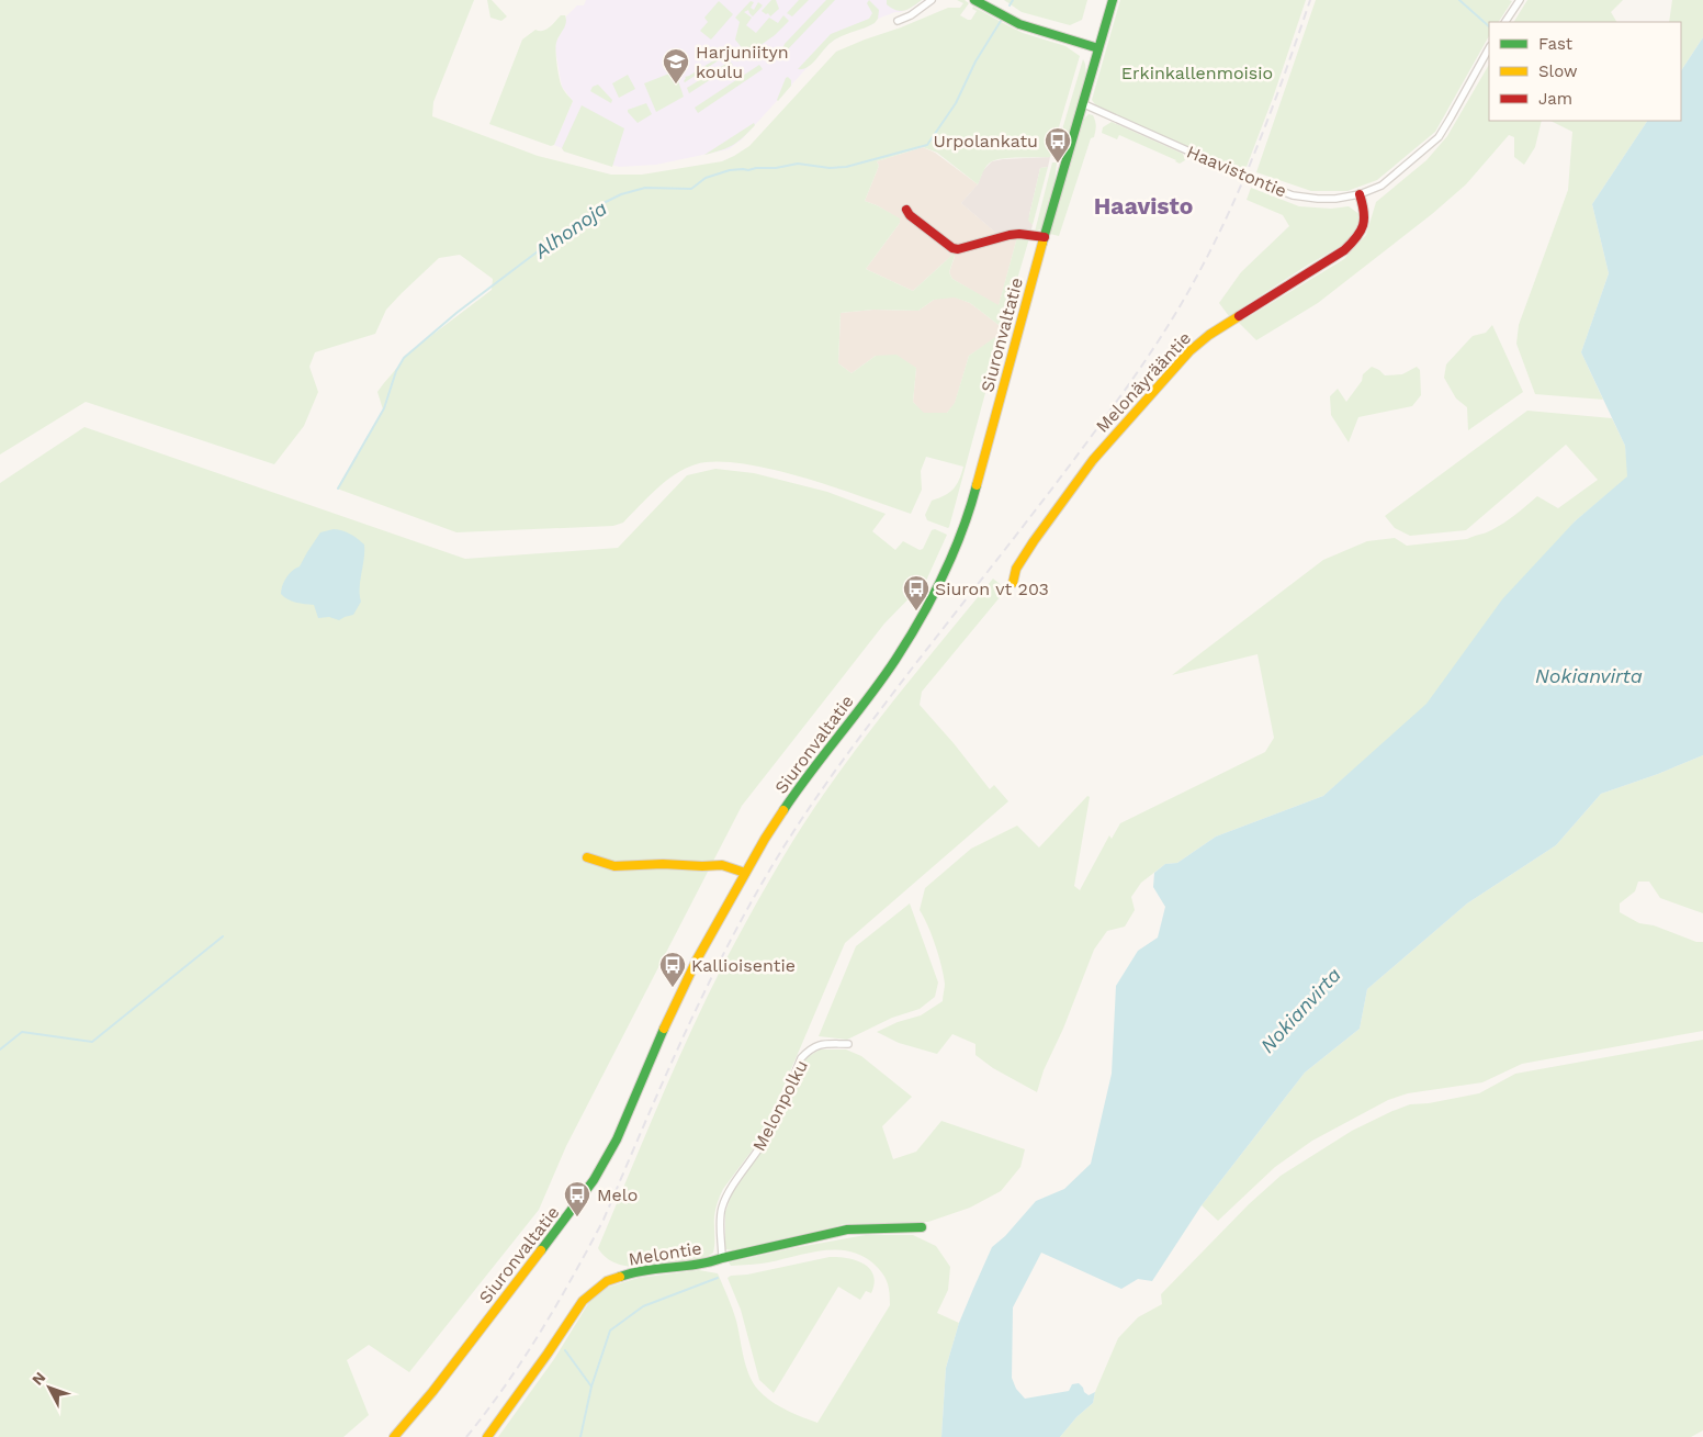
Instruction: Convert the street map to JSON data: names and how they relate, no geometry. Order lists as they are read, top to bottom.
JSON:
{
  "streets": {
    "street": [
      "Haavistontie",
      "Siuronvaltatie",
      "Melonäyrääntie",
      "Melonpolku",
      "Melontie"
    ]
  },
  "crossings": [
    ["Haavistontie", "Siuronvaltatie"],
    ["Haavistontie", "Melonäyrääntie"],
    ["Melonpolku", "Melontie"]
  ],
  "districts": ["Haavisto"],
  "water": ["Alhonoja", "Nokianvirta"],
  "parks": ["Erkinkallenmoisio"],
  "places": {
    "school or university": ["Harjuniityn koulu"],
    "bus stop": [
      "Urpolankatu",
      "Siuron vt 203",
      "Kallioisentie",
      "Melo"
    ]
  },
  "legend": ["Fast", "Slow", "Jam"],
  "north": "top left"
}
